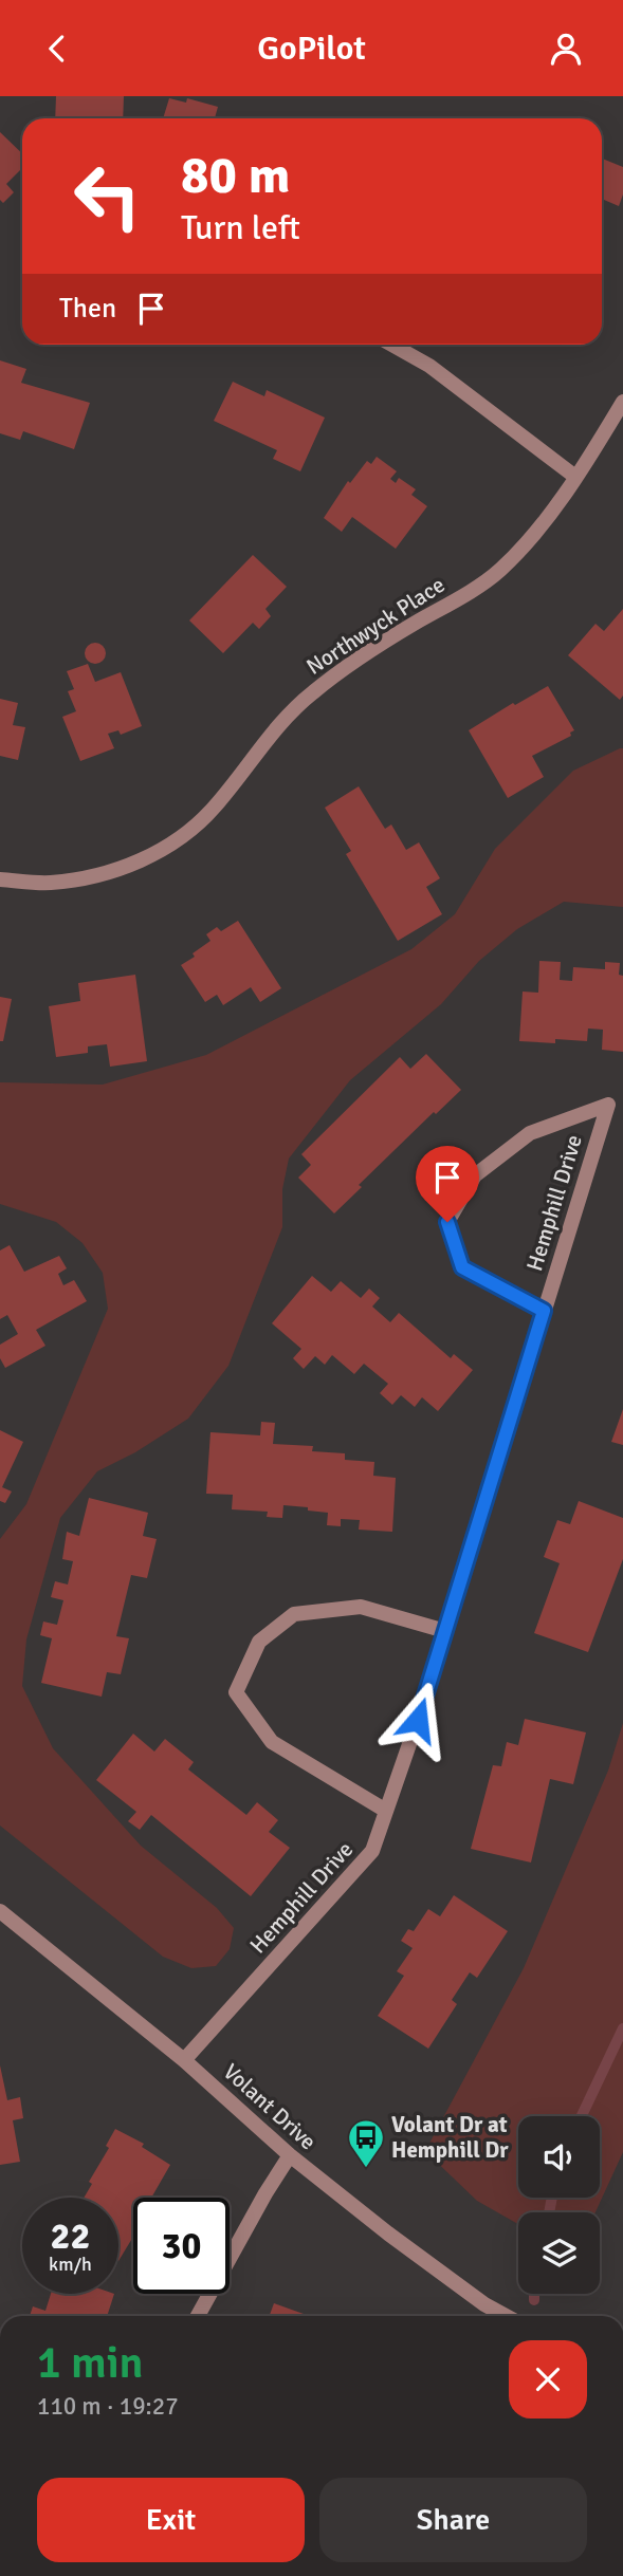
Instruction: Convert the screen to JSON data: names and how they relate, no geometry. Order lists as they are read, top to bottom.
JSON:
{
  "streets": {
    "street": ["Northwyck Place", "Hemphill Drive", "Volant Drive"]
  },
  "crossings": [
    ["Hemphill Drive", "Volant Drive"]
  ],
  "places": {
    "bus stop": ["Volant Dr at Hemphill Dr"]
  },
  "page": {
    "header": "GoPilot",
    "turn": ["80 m", "Turn left"],
    "then": "Then",
    "speed": "22 km/h",
    "limit": "30",
    "heading": ["1 min", "110 m · 19:27"],
    "buttons": ["Exit", "Share"]
  }
}
